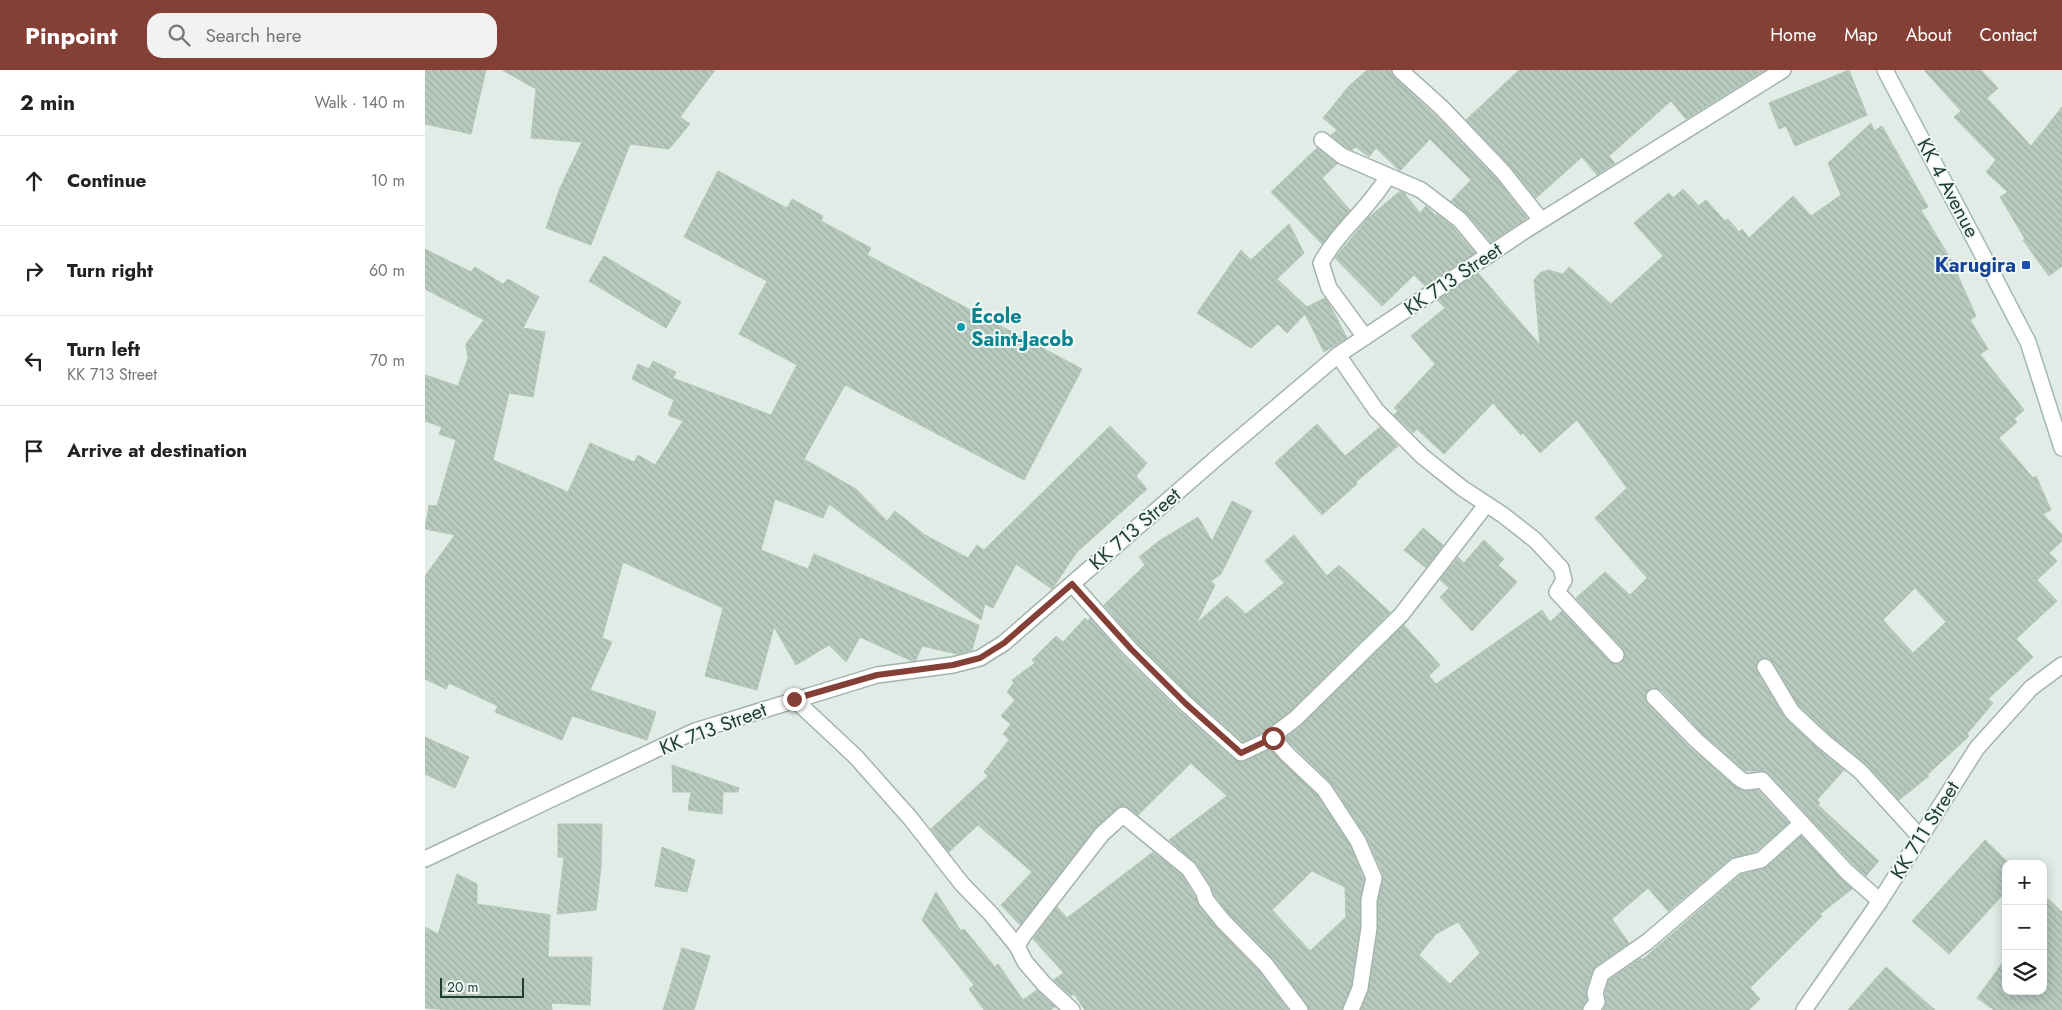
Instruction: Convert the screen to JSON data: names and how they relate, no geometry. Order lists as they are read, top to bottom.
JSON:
{
  "streets": {
    "street": ["KK 4 Avenue", "KK 713 Street", "KK 711 Street"]
  },
  "places": {
    "transit": ["Karugira"],
    "other": ["École Saint-Jacob"]
  },
  "scale_bar": "20 m",
  "page": {
    "header": "Pinpoint",
    "search": "Search here",
    "nav": [
      "Home",
      "Map",
      "About",
      "Contact"
    ],
    "heading": ["2 min", "Walk · 140 m"],
    "list": [
      ["Continue", "10 m"],
      ["Turn right", "60 m"],
      ["Turn left", "KK 713 Street", "70 m"],
      "Arrive at destination"
    ],
    "map_buttons": ["+", "−"],
    "scale": "20 m"
  }
}
